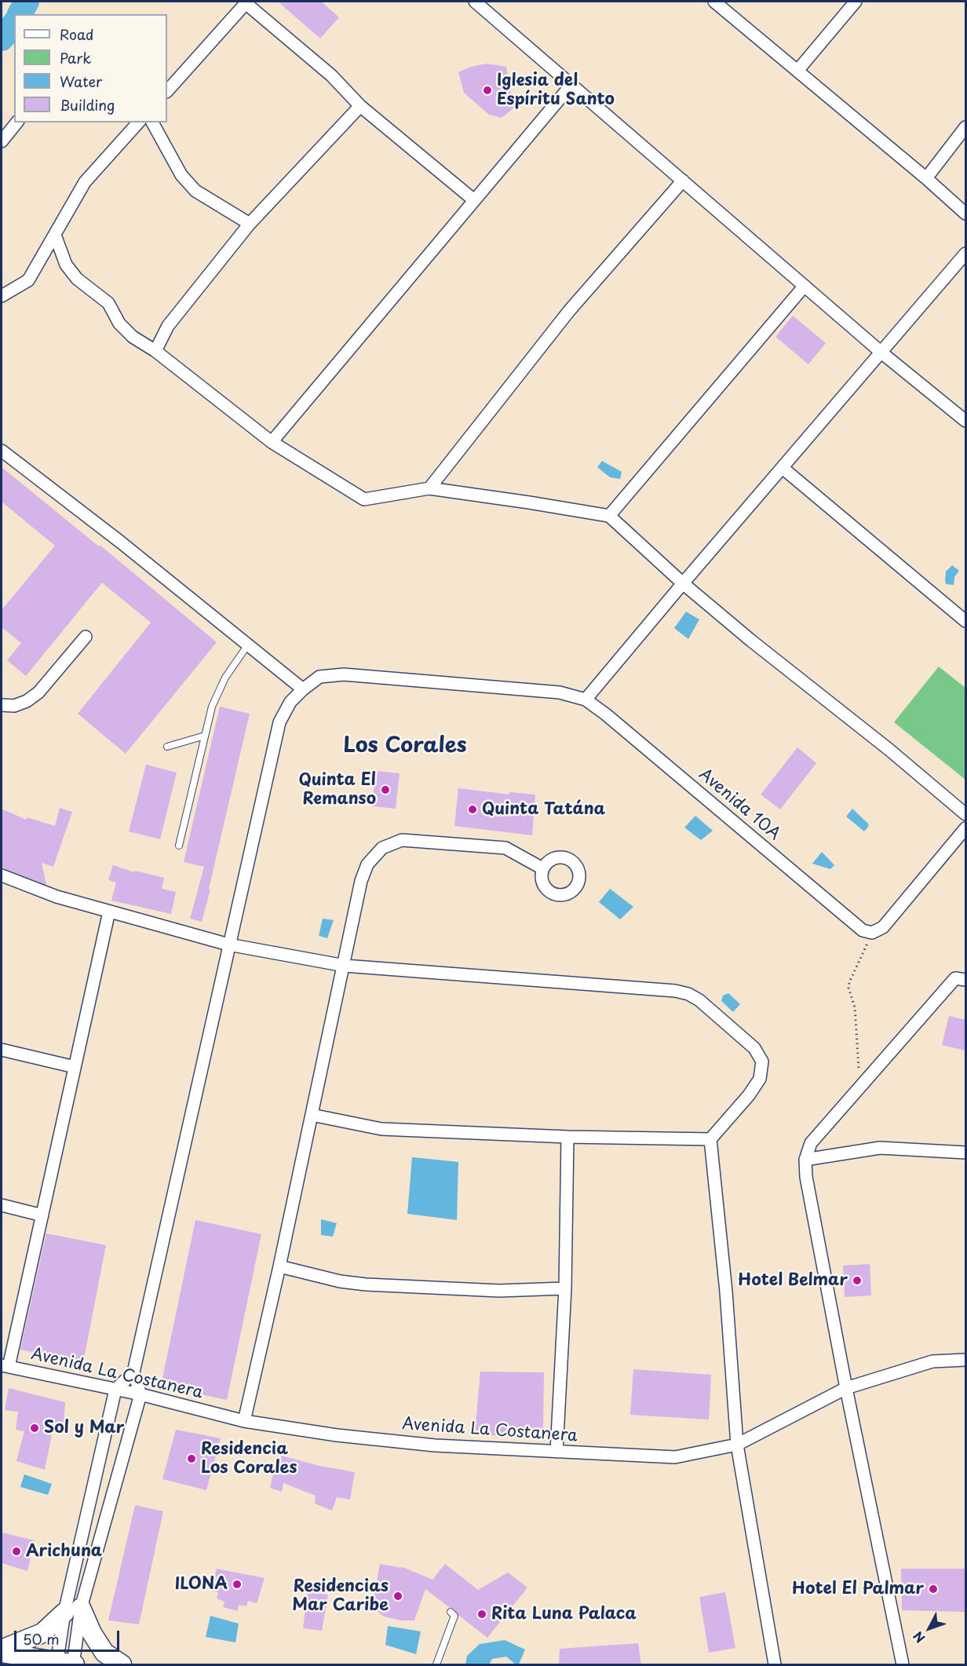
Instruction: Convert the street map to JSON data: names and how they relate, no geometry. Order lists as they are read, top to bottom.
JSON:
{
  "streets": {
    "street": ["Avenida 10A", "Avenida La Costanera"]
  },
  "districts": ["Los Corales"],
  "places": [
    "Iglesia del Espíritu Santo",
    "Quinta El Remanso",
    "Quinta Tatána",
    "Hotel Belmar",
    "Sol y Mar",
    "Residencia Los Corales",
    "Arichuna",
    "ILONA",
    "Hotel El Palmar",
    "Residencias Mar Caribe",
    "Rita Luna Palaca"
  ],
  "legend": [
    "Road",
    "Park",
    "Water",
    "Building"
  ],
  "scale_bar": "50 m",
  "north": "bottom left"
}
